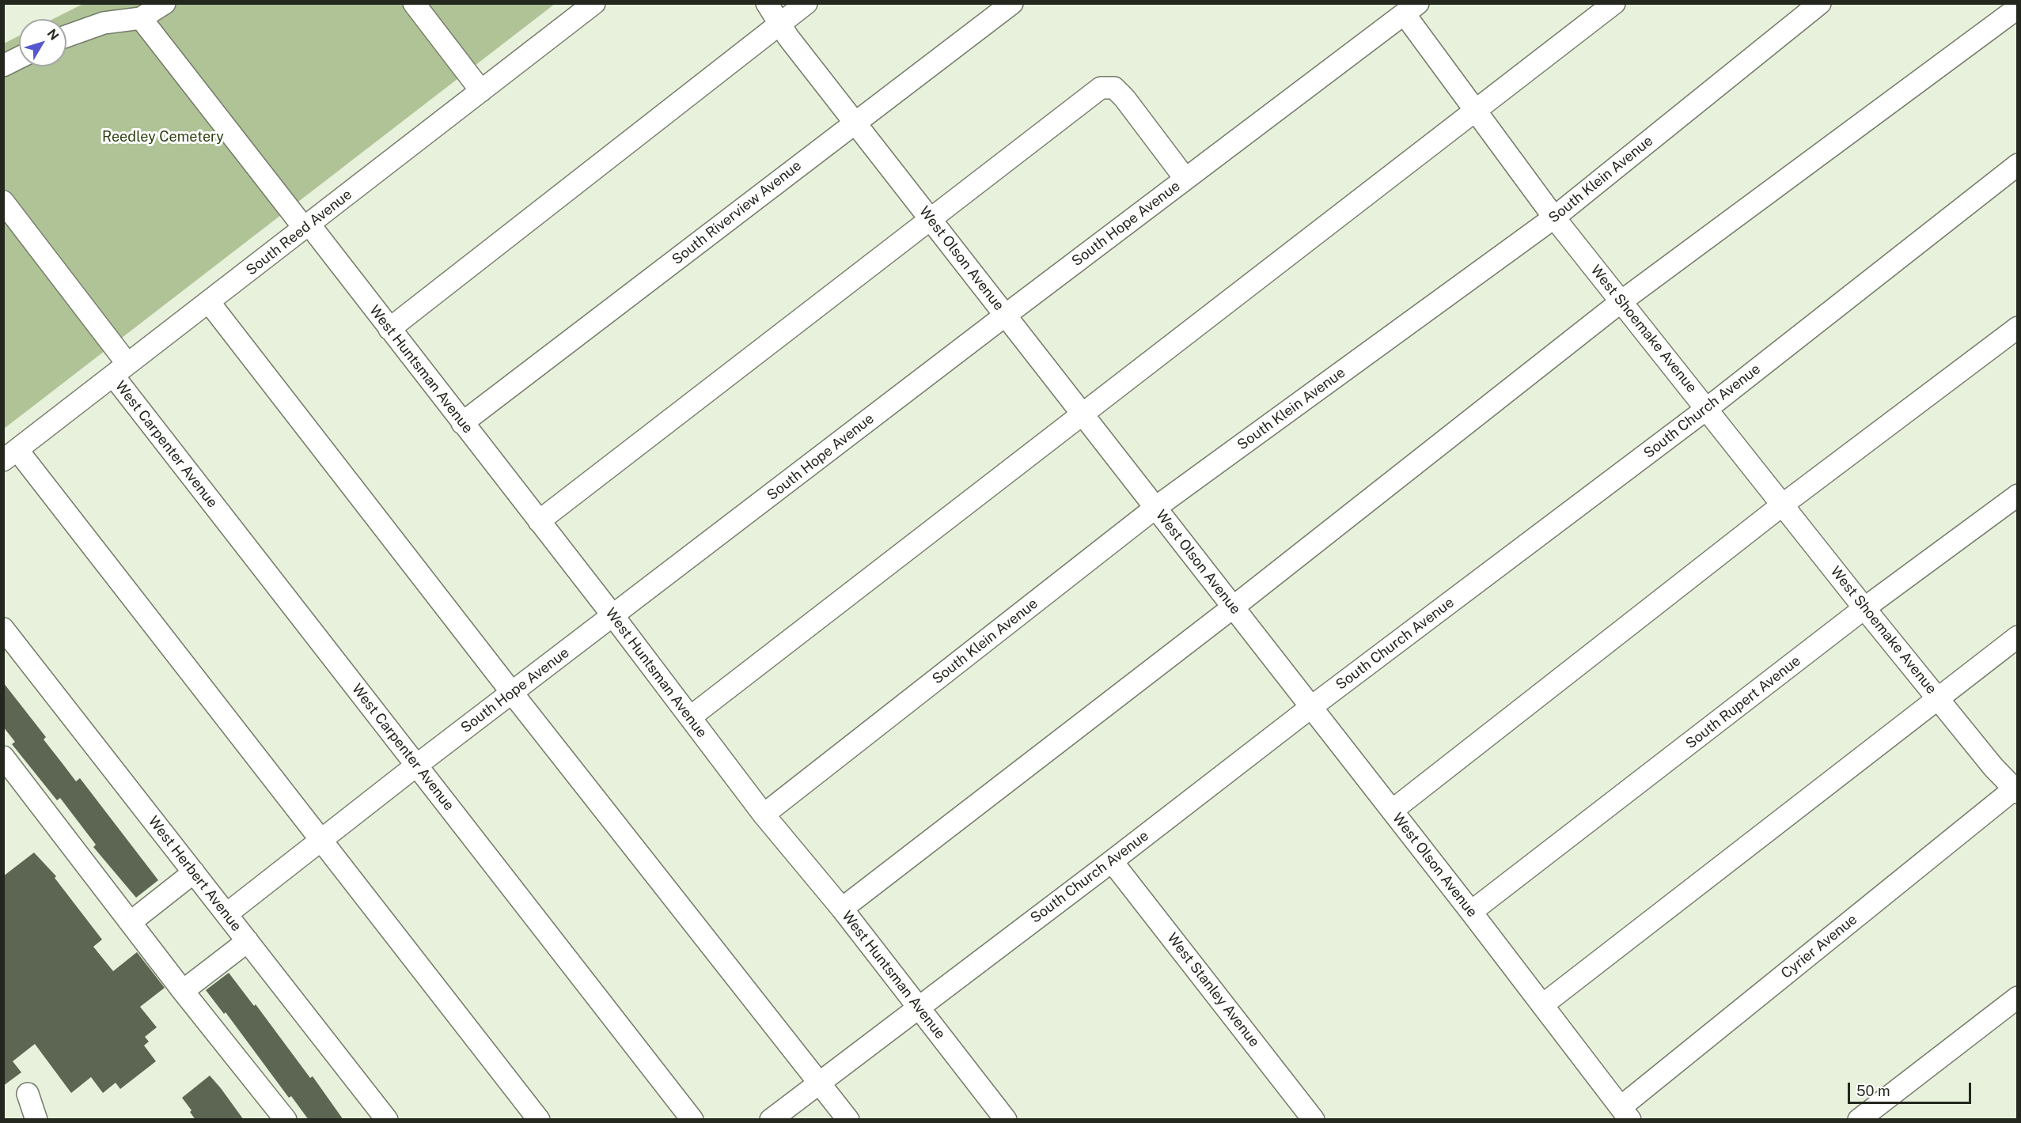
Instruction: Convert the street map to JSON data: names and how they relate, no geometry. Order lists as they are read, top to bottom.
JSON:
{
  "streets": {
    "street": [
      "South Klein Avenue",
      "South Riverview Avenue",
      "South Hope Avenue",
      "South Reed Avenue",
      "West Olson Avenue",
      "West Shoemake Avenue",
      "West Huntsman Avenue",
      "South Church Avenue",
      "West Carpenter Avenue",
      "South Rupert Avenue",
      "West Herbert Avenue",
      "Cyrier Avenue",
      "West Stanley Avenue"
    ]
  },
  "crossings": [
    ["South Klein Avenue", "West Olson Avenue"],
    ["South Klein Avenue", "West Shoemake Avenue"],
    ["South Klein Avenue", "West Huntsman Avenue"],
    ["South Riverview Avenue", "West Olson Avenue"],
    ["South Riverview Avenue", "West Huntsman Avenue"],
    ["South Hope Avenue", "West Olson Avenue"],
    ["South Hope Avenue", "West Shoemake Avenue"],
    ["South Hope Avenue", "West Huntsman Avenue"],
    ["South Hope Avenue", "West Carpenter Avenue"],
    ["South Hope Avenue", "West Herbert Avenue"],
    ["South Reed Avenue", "West Huntsman Avenue"],
    ["South Reed Avenue", "West Carpenter Avenue"],
    ["West Olson Avenue", "South Church Avenue"],
    ["West Olson Avenue", "South Rupert Avenue"],
    ["West Olson Avenue", "Cyrier Avenue"],
    ["West Shoemake Avenue", "South Church Avenue"],
    ["West Shoemake Avenue", "South Rupert Avenue"],
    ["West Shoemake Avenue", "Cyrier Avenue"],
    ["West Huntsman Avenue", "South Church Avenue"],
    ["South Church Avenue", "West Stanley Avenue"]
  ],
  "parks": ["Reedley Cemetery"],
  "scale_bar": "50 m",
  "north": "top right"
}
